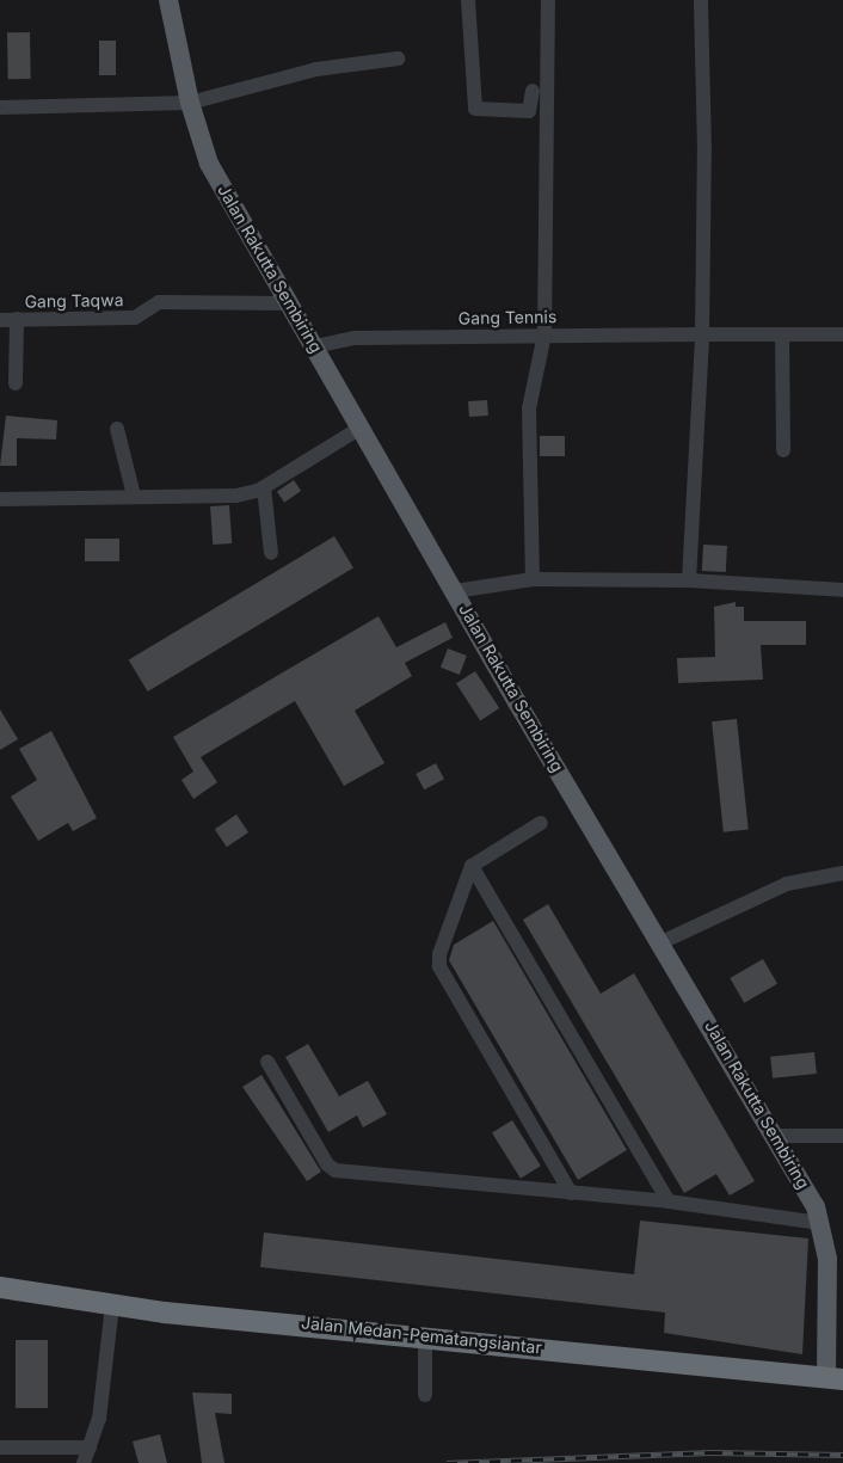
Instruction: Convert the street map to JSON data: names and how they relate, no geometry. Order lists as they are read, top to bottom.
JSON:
{
  "streets": {
    "highway": ["Jalan Medan-Pematangsiantar"],
    "main road": ["Jalan Rakutta Sembiring"],
    "street": ["Gang Taqwa", "Gang Tennis"]
  },
  "crossings": [
    ["Jalan Rakutta Sembiring", "Gang Taqwa"],
    ["Jalan Rakutta Sembiring", "Gang Tennis"],
    ["Jalan Rakutta Sembiring", "Jalan Medan-Pematangsiantar"]
  ]
}
